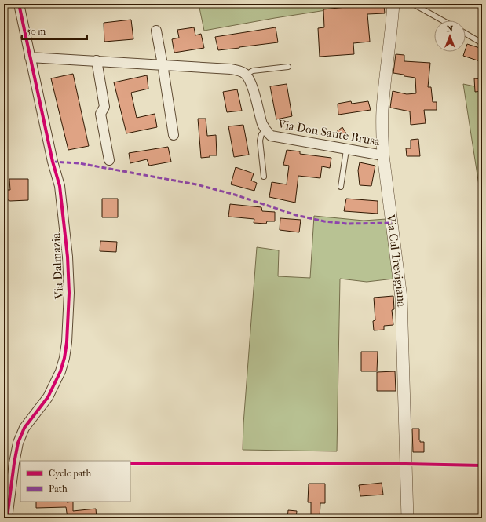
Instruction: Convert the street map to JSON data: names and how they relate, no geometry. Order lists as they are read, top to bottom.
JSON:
{
  "streets": {
    "street": ["Via Don Sante Brusa", "Via Cal Trevigiana", "Via Dalmazia"]
  },
  "crossings": [
    ["Via Don Sante Brusa", "Via Cal Trevigiana"]
  ],
  "legend": ["Cycle path", "Path"],
  "scale_bar": "50 m",
  "north": "top"
}
